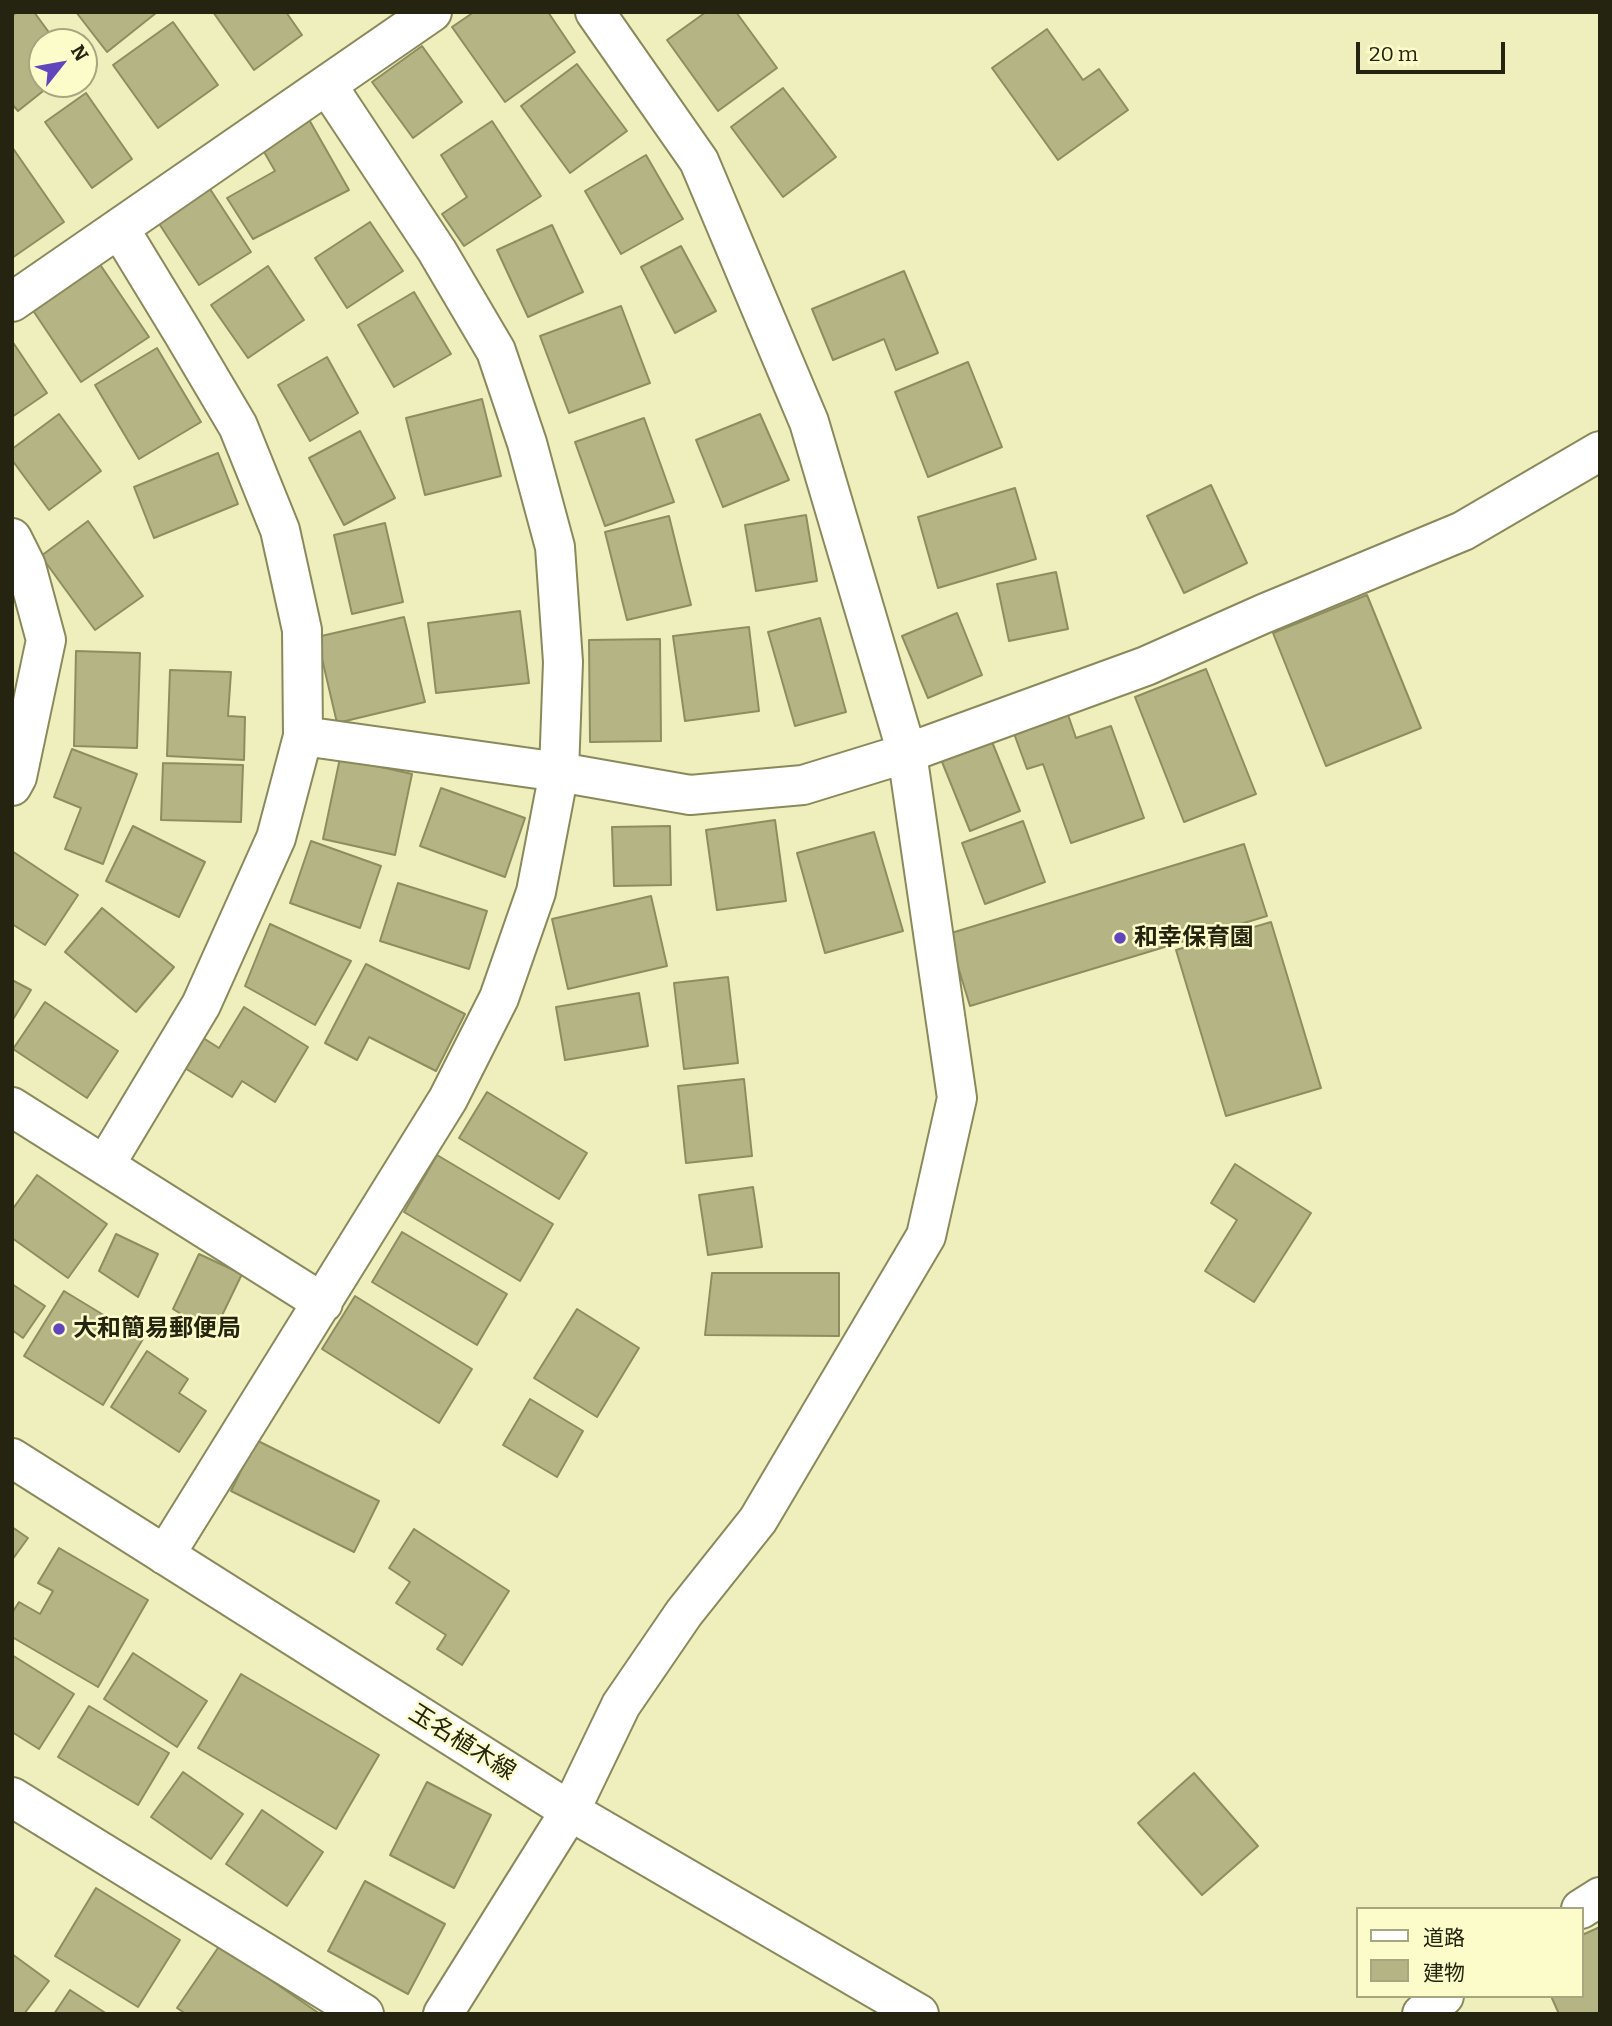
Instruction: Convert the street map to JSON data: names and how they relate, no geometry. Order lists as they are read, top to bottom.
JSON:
{
  "streets": {
    "street": ["玉名植木線"]
  },
  "places": ["和幸保育園", "大和簡易郵便局"],
  "legend": ["道路", "建物"],
  "scale_bar": "20 m",
  "north": "top right"
}
